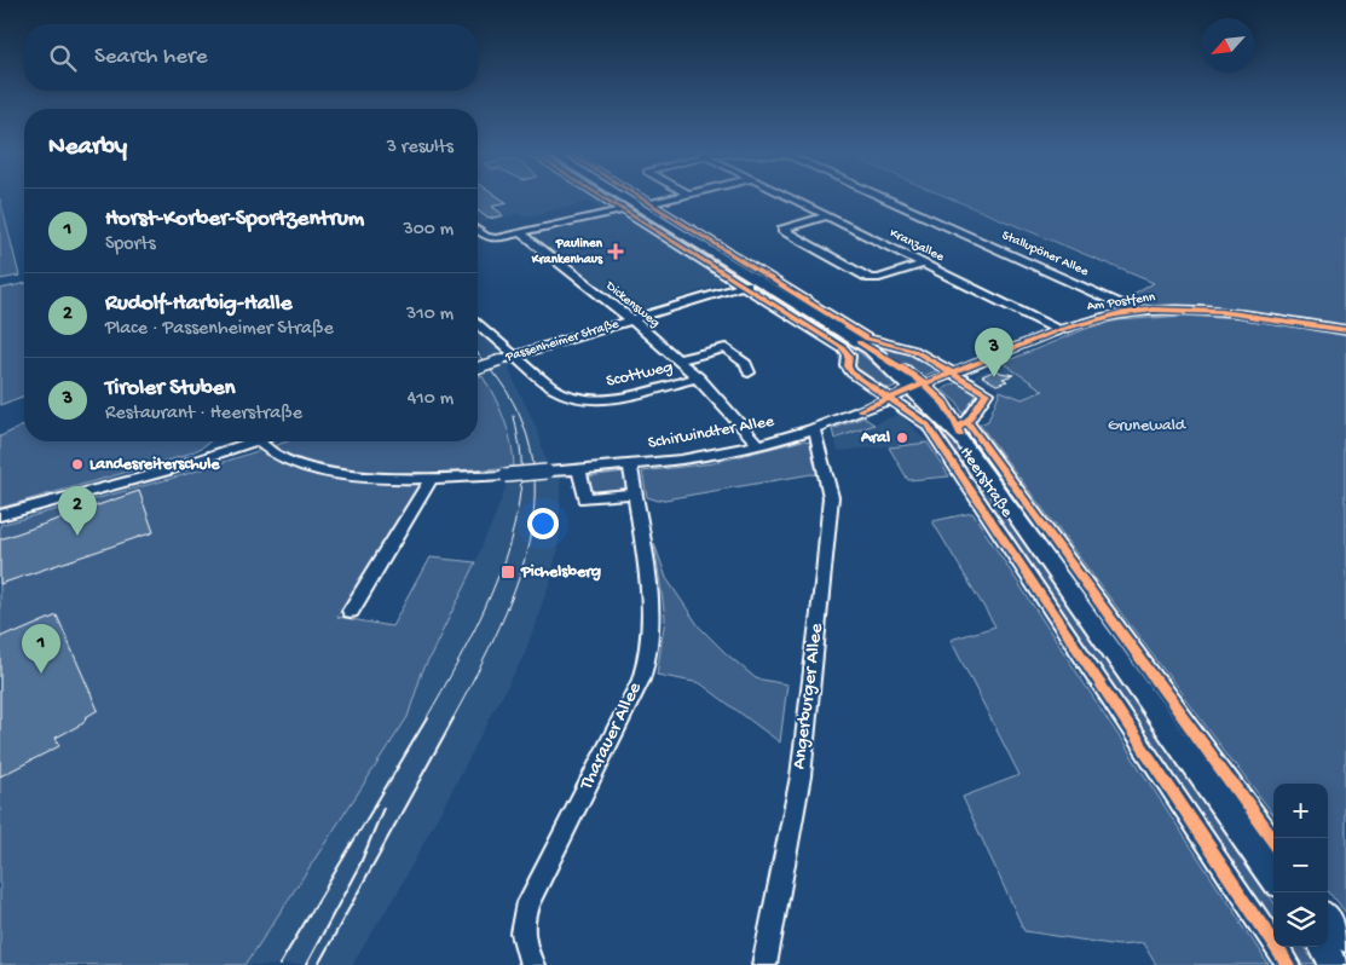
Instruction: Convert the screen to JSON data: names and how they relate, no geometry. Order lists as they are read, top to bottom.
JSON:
{
  "streets": {
    "main road": ["Heerstraße"],
    "street": [
      "Kranzallee",
      "Stallupöner Allee",
      "Am Postfenn",
      "Dickensweg",
      "Passenheimer Straße",
      "Scottweg",
      "Schirwindter Allee",
      "Angerburger Allee",
      "Tharauer Allee"
    ]
  },
  "crossings": [
    ["Kranzallee", "Am Postfenn"],
    ["Stallupöner Allee", "Am Postfenn"],
    ["Am Postfenn", "Schirwindter Allee"],
    ["Am Postfenn", "Heerstraße"],
    ["Dickensweg", "Passenheimer Straße"],
    ["Dickensweg", "Scottweg"],
    ["Dickensweg", "Schirwindter Allee"],
    ["Passenheimer Straße", "Scottweg"],
    ["Passenheimer Straße", "Heerstraße"],
    ["Schirwindter Allee", "Heerstraße"],
    ["Schirwindter Allee", "Angerburger Allee"],
    ["Schirwindter Allee", "Tharauer Allee"]
  ],
  "parks": ["Grunewald"],
  "places": {
    "health": ["Paulinen Krankenhaus"],
    "other": ["Aral", "Landesreiterschule"],
    "transit": ["Pichelsberg"]
  },
  "north": "bottom left",
  "page": {
    "search": "Search here",
    "heading": ["Nearby", "3 results"],
    "list": [
      {
        "mark": "1",
        "name": "Horst-Korber-Sportzentrum",
        "note": "Sports",
        "value": "300 m"
      },
      {
        "mark": "2",
        "name": "Rudolf-Harbig-Halle",
        "note": "Place · Passenheimer Straße",
        "value": "310 m"
      },
      {
        "mark": "3",
        "name": "Tiroler Stuben",
        "note": "Restaurant · Heerstraße",
        "value": "410 m"
      }
    ],
    "pins": ["3", "2", "1"],
    "map_buttons": ["+", "−"]
  }
}
